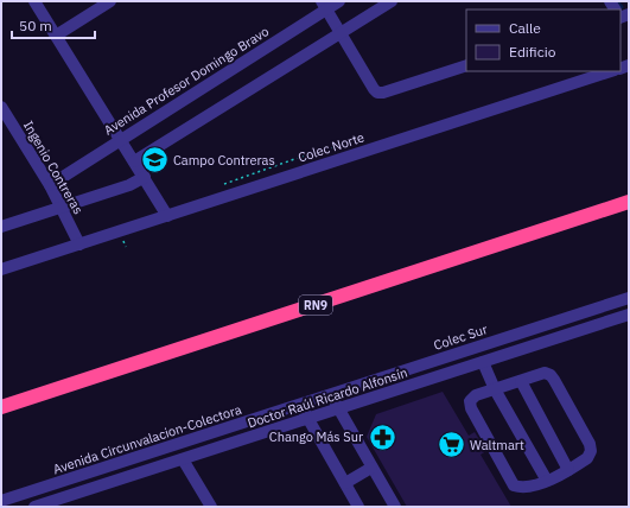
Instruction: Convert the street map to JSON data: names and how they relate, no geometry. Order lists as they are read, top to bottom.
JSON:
{
  "streets": {
    "highway": ["RN9"],
    "street": [
      "Avenida Profesor Domingo Bravo",
      "Colec Norte",
      "Ingenio Contreras",
      "Colec Sur",
      "Doctor Raúl Ricardo Alfonsín",
      "Avenida Circunvalacion-Colectora"
    ]
  },
  "crossings": [
    ["Avenida Profesor Domingo Bravo", "Ingenio Contreras"],
    ["Colec Norte", "Ingenio Contreras"],
    ["Colec Sur", "Avenida Circunvalacion-Colectora"]
  ],
  "places": {
    "school or university": ["Campo Contreras"],
    "pharmacy": ["Chango Más Sur"],
    "supermarket": ["Waltmart"]
  },
  "legend": ["Calle", "Edificio"],
  "scale_bar": "50 m"
}
